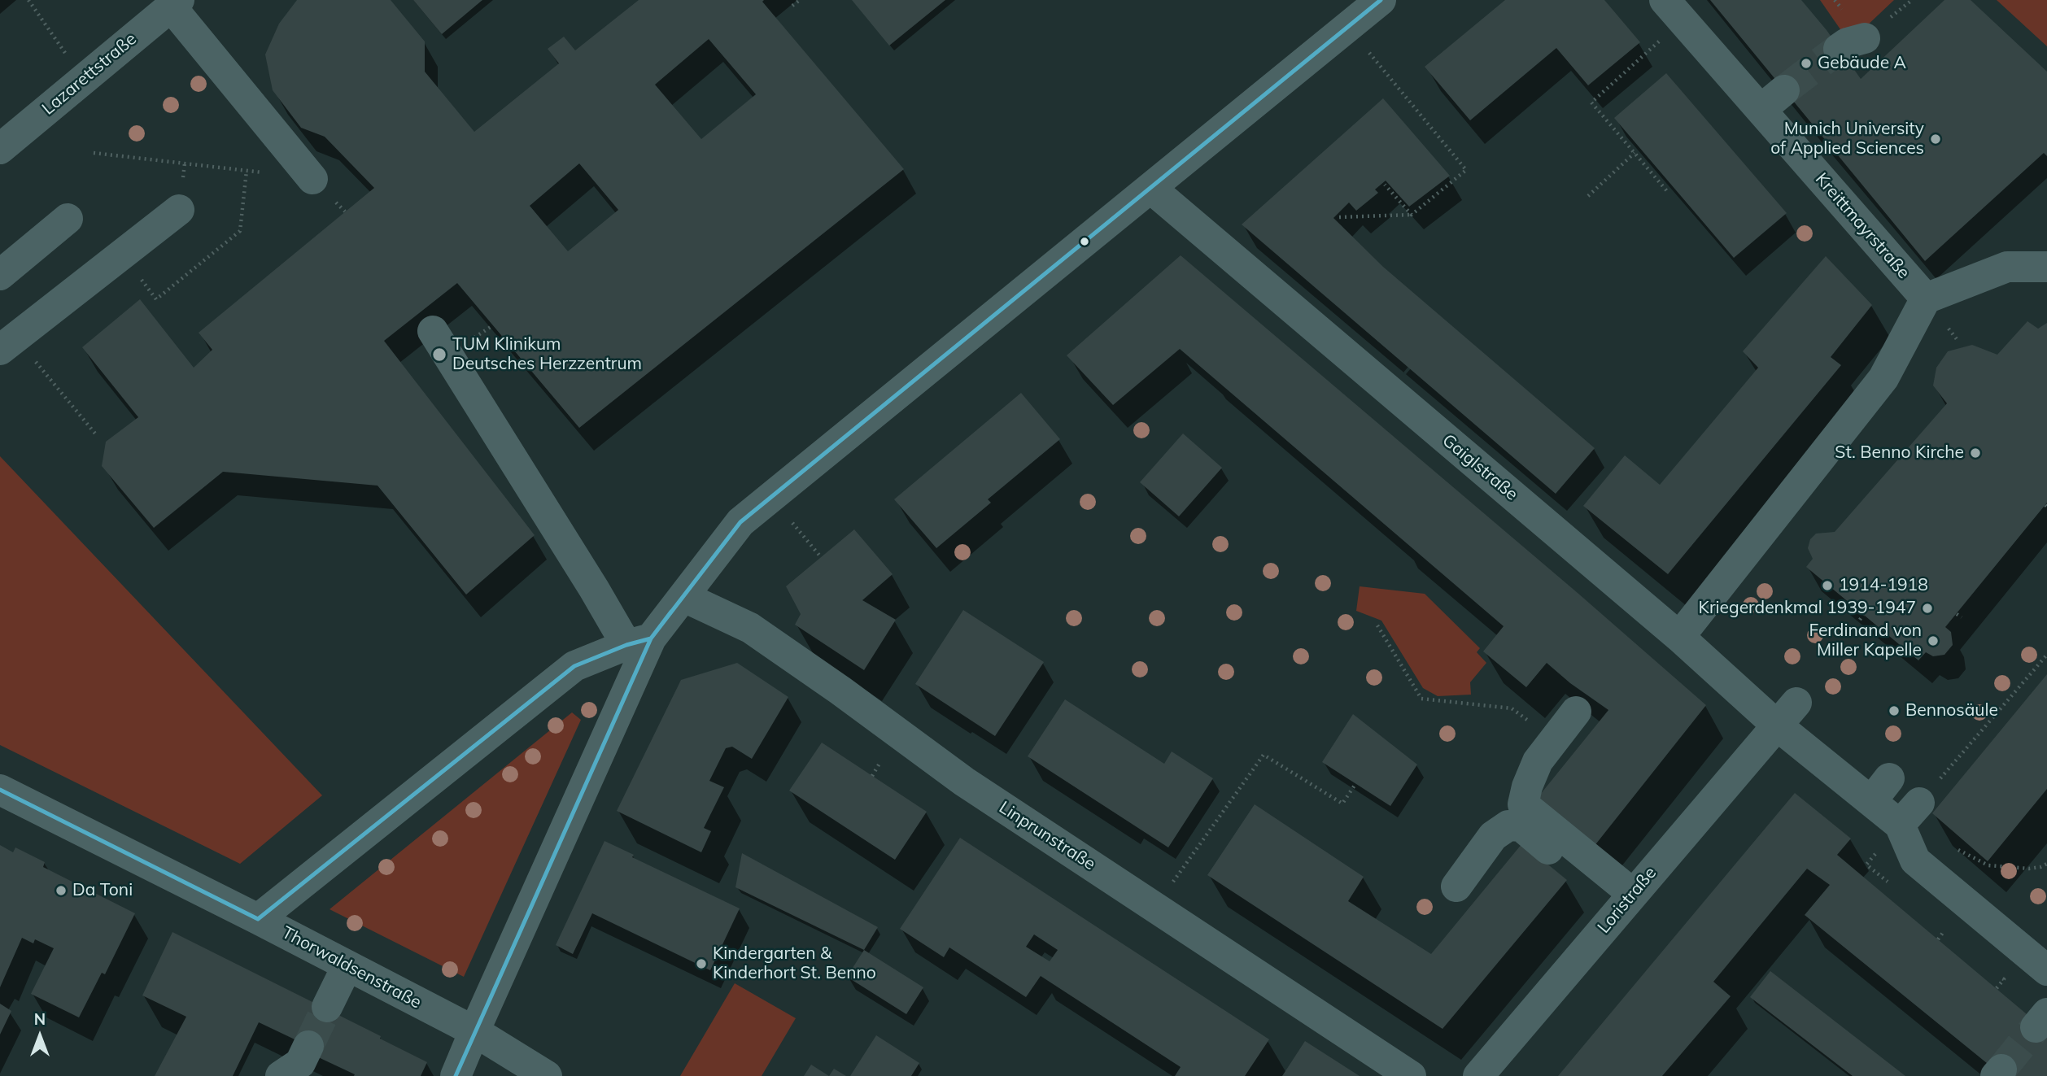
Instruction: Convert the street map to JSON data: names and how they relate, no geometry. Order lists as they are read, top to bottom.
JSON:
{
  "streets": {
    "street": [
      "Lazarettstraße",
      "Kreittmayrstraße",
      "Gaiglstraße",
      "Linprunstraße",
      "Loristraße",
      "Thorwaldsenstraße"
    ]
  },
  "crossings": [
    ["Gaiglstraße", "Loristraße"]
  ],
  "places": [
    "Gebäude A",
    "Munich University of Applied Sciences",
    "TUM Klinikum Deutsches Herzzentrum",
    "St. Benno Kirche",
    "1914-1918",
    "Kriegerdenkmal 1939-1947",
    "Ferdinand von Miller Kapelle",
    "Bennosäule",
    "Da Toni",
    "Kindergarten & Kinderhort St. Benno"
  ],
  "north": "top"
}
